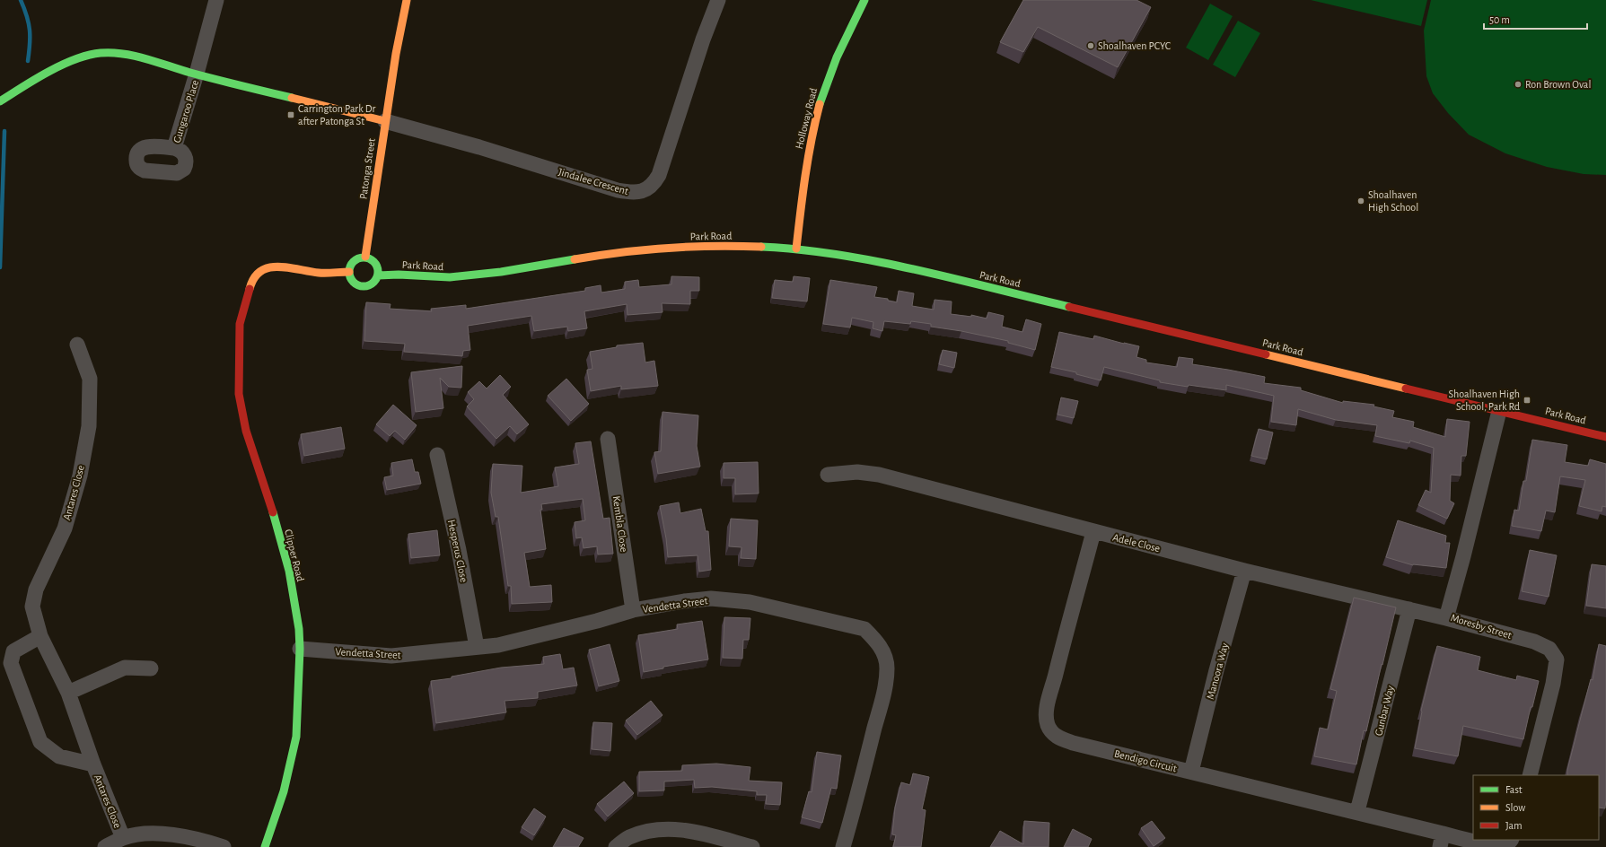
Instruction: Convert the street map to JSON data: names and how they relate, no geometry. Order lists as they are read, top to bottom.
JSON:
{
  "streets": {
    "street": [
      "Gungaroo Place",
      "Holloway Road",
      "Patonga Street",
      "Jindalee Crescent",
      "Park Road",
      "Antares Close",
      "Kembla Close",
      "Adele Close",
      "Hesperus Close",
      "Clipper Road",
      "Vendetta Street",
      "Moresby Street",
      "Manoora Way",
      "Gunbar Way",
      "Bendigo Circuit"
    ]
  },
  "crossings": [
    ["Holloway Road", "Park Road"],
    ["Patonga Street", "Jindalee Crescent"],
    ["Patonga Street", "Park Road"],
    ["Patonga Street", "Clipper Road"],
    ["Park Road", "Clipper Road"],
    ["Park Road", "Moresby Street"],
    ["Kembla Close", "Vendetta Street"],
    ["Adele Close", "Moresby Street"],
    ["Adele Close", "Manoora Way"],
    ["Adele Close", "Gunbar Way"],
    ["Adele Close", "Bendigo Circuit"],
    ["Hesperus Close", "Vendetta Street"],
    ["Clipper Road", "Vendetta Street"],
    ["Manoora Way", "Bendigo Circuit"],
    ["Gunbar Way", "Bendigo Circuit"]
  ],
  "places": {
    "other": ["Shoalhaven PCYC", "Ron Brown Oval", "Shoalhaven High School"],
    "transit": ["Carrington Park Dr after Patonga St", "Shoalhaven High School, Park Rd"]
  },
  "legend": ["Fast", "Slow", "Jam"],
  "scale_bar": "50 m"
}
